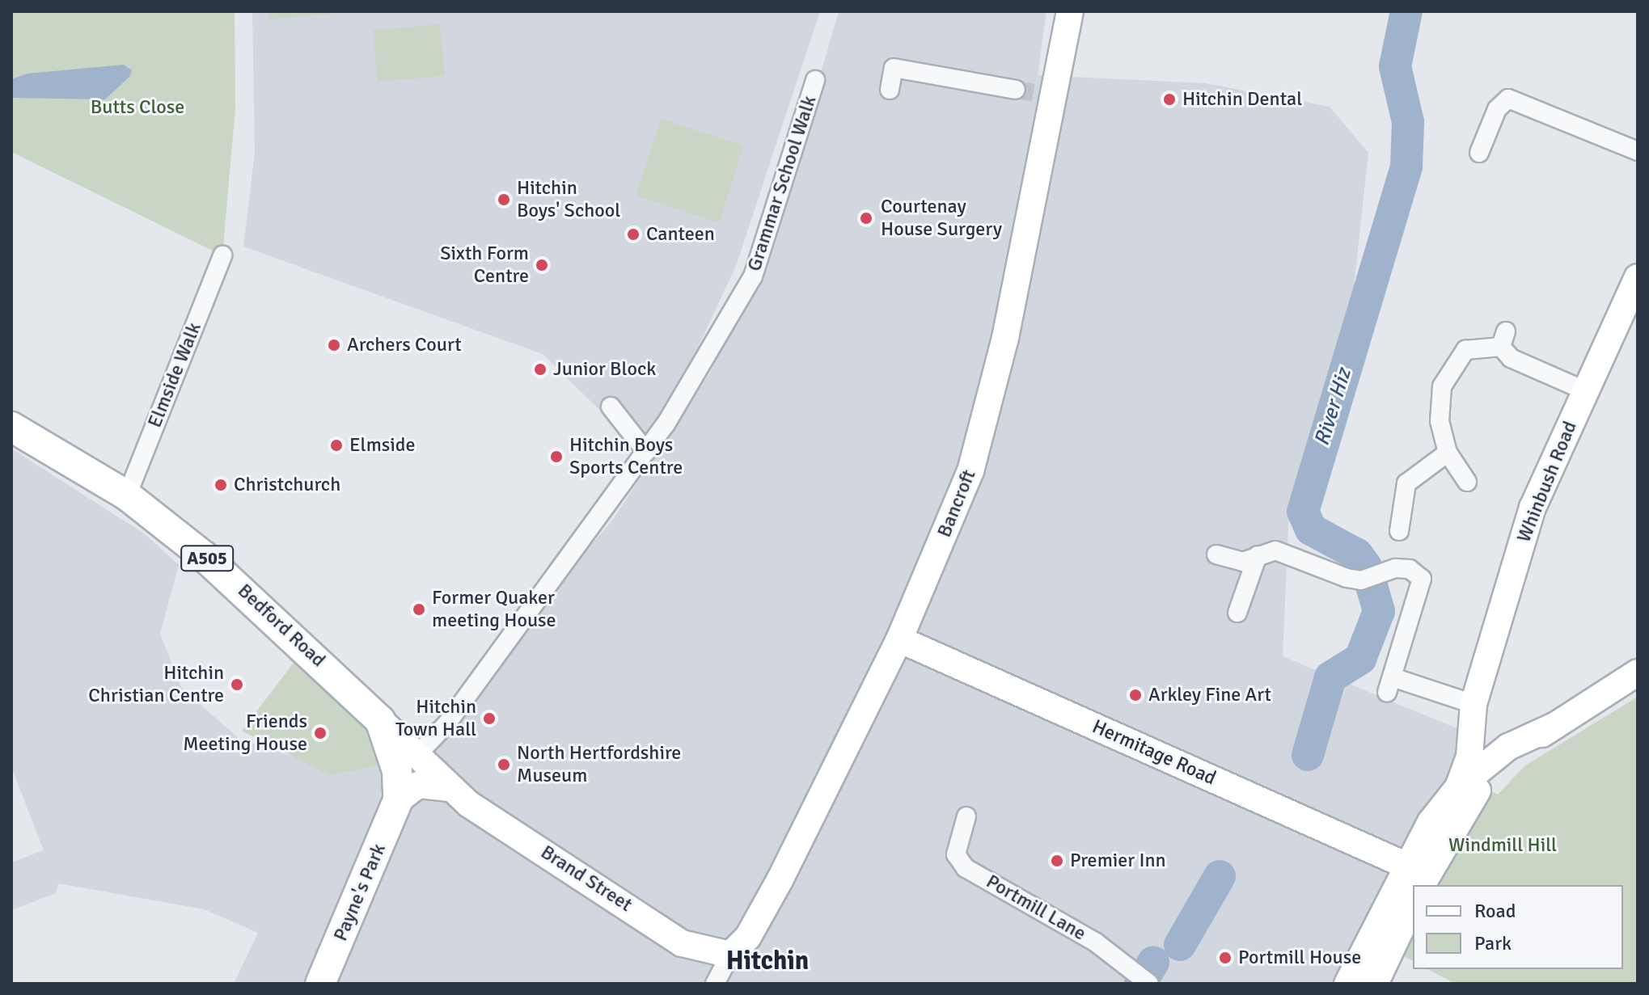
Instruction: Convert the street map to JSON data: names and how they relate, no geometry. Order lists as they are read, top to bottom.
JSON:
{
  "streets": {
    "main road": ["A505", "Bedford Road", "Payne's Park"],
    "street": [
      "Grammar School Walk",
      "Elmside Walk",
      "Whinbush Road",
      "Bancroft",
      "Hermitage Road",
      "Brand Street",
      "Portmill Lane"
    ]
  },
  "crossings": [
    ["Grammar School Walk", "Brand Street"],
    ["Elmside Walk", "Bedford Road"],
    ["Bancroft", "Hermitage Road"],
    ["Bancroft", "Brand Street"],
    ["Bedford Road", "Brand Street"],
    ["Bedford Road", "Payne's Park"],
    ["Brand Street", "Payne's Park"]
  ],
  "districts": ["Hitchin"],
  "water": ["River Hiz"],
  "parks": ["Butts Close", "Windmill Hill"],
  "places": [
    "Hitchin Dental",
    "Hitchin Boys' School",
    "Courtenay House Surgery",
    "Canteen",
    "Sixth Form Centre",
    "Archers Court",
    "Junior Block",
    "Elmside",
    "Hitchin Boys Sports Centre",
    "Christchurch",
    "Former Quaker meeting House",
    "Hitchin Christian Centre",
    "Arkley Fine Art",
    "Hitchin Town Hall",
    "Friends Meeting House",
    "North Hertfordshire Museum",
    "Premier Inn",
    "Portmill House"
  ],
  "legend": ["Road", "Park"]
}
